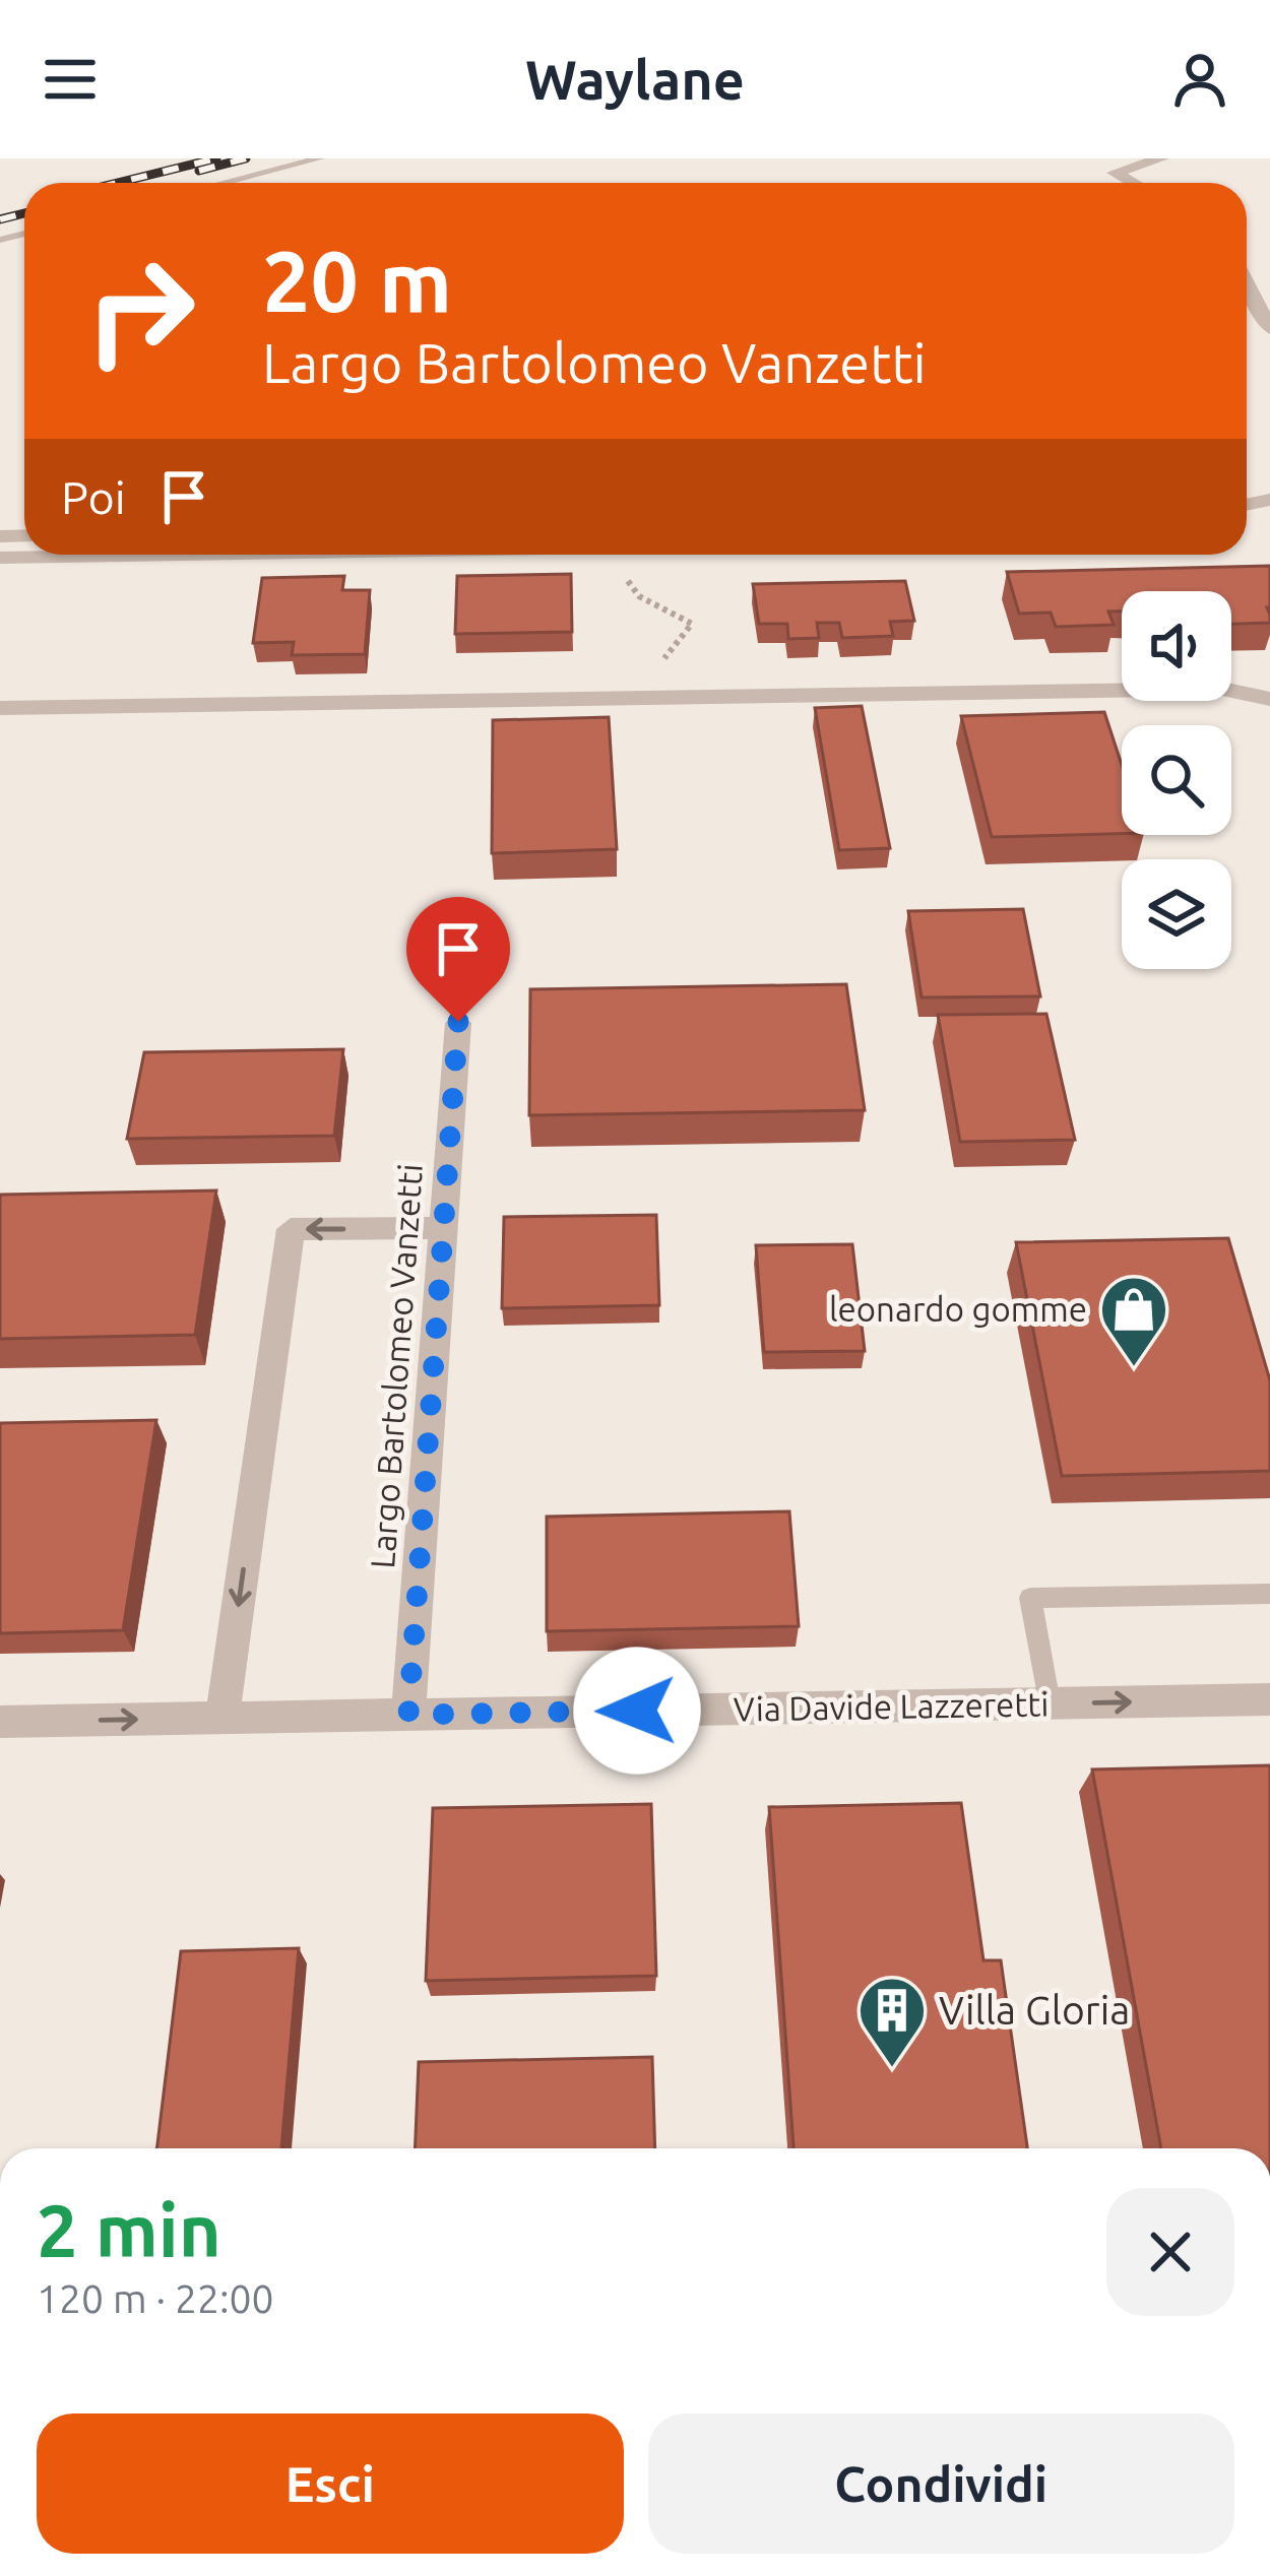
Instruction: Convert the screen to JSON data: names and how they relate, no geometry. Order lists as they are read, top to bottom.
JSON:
{
  "streets": {
    "street": ["Largo Bartolomeo Vanzetti", "Via Davide Lazzeretti"]
  },
  "crossings": [
    ["Largo Bartolomeo Vanzetti", "Via Davide Lazzeretti"]
  ],
  "places": {
    "shop": ["leonardo gomme"],
    "building": ["Villa Gloria"]
  },
  "page": {
    "header": "Waylane",
    "turn": ["20 m", "Largo Bartolomeo Vanzetti"],
    "then": "Poi",
    "heading": ["2 min", "120 m · 22:00"],
    "buttons": ["Esci", "Condividi"]
  }
}
